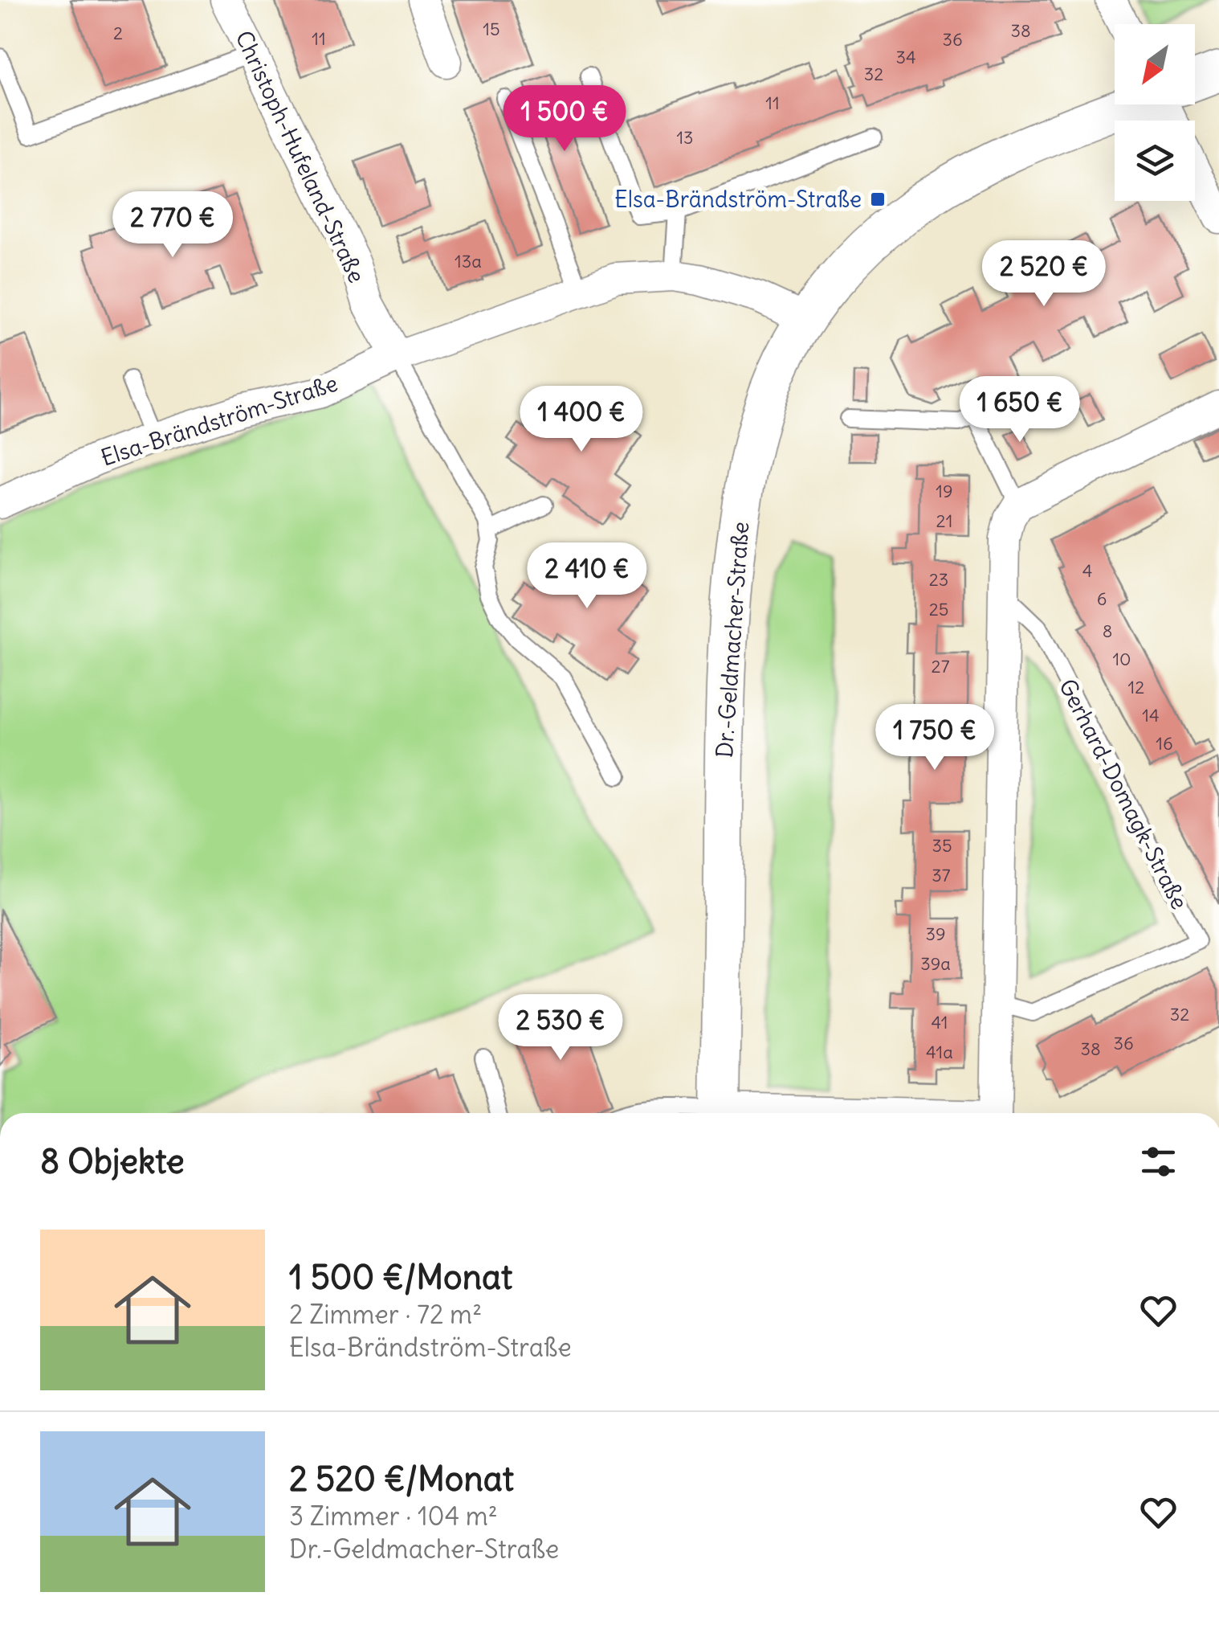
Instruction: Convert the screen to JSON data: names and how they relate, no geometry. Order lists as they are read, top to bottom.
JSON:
{
  "streets": {
    "street": ["Christoph-Hufeland-Straße", "Elsa-Brändström-Straße", "Dr.-Geldmacher-Straße"],
    "lane": ["Gerhard-Domagk-Straße"]
  },
  "crossings": [
    ["Christoph-Hufeland-Straße", "Elsa-Brändström-Straße"],
    ["Elsa-Brändström-Straße", "Dr.-Geldmacher-Straße"]
  ],
  "places": {
    "transit": ["Elsa-Brändström-Straße"]
  },
  "house_numbers": [
    "15",
    "38",
    "2",
    "11",
    "36",
    "34",
    "32",
    "11",
    "13",
    "13a",
    "19",
    "21",
    "4",
    "23",
    "6",
    "25",
    "8",
    "10",
    "27",
    "12",
    "14",
    "16",
    "35",
    "37",
    "39",
    "39a",
    "32",
    "41",
    "36",
    "38",
    "41a"
  ],
  "north": "bottom left",
  "page": {
    "price": [
      "1 500 €",
      "2 770 €",
      "2 520 €",
      "1 650 €",
      "1 400 €",
      "2 410 €",
      "1 750 €",
      "2 530 €"
    ],
    "heading": "8 Objekte",
    "list": [
      {
        "name": "1 500 €/Monat",
        "note": "2 Zimmer · 72 m² · Elsa-Brändström-Straße"
      },
      {
        "name": "2 520 €/Monat",
        "note": "3 Zimmer · 104 m² · Dr.-Geldmacher-Straße"
      }
    ]
  }
}
